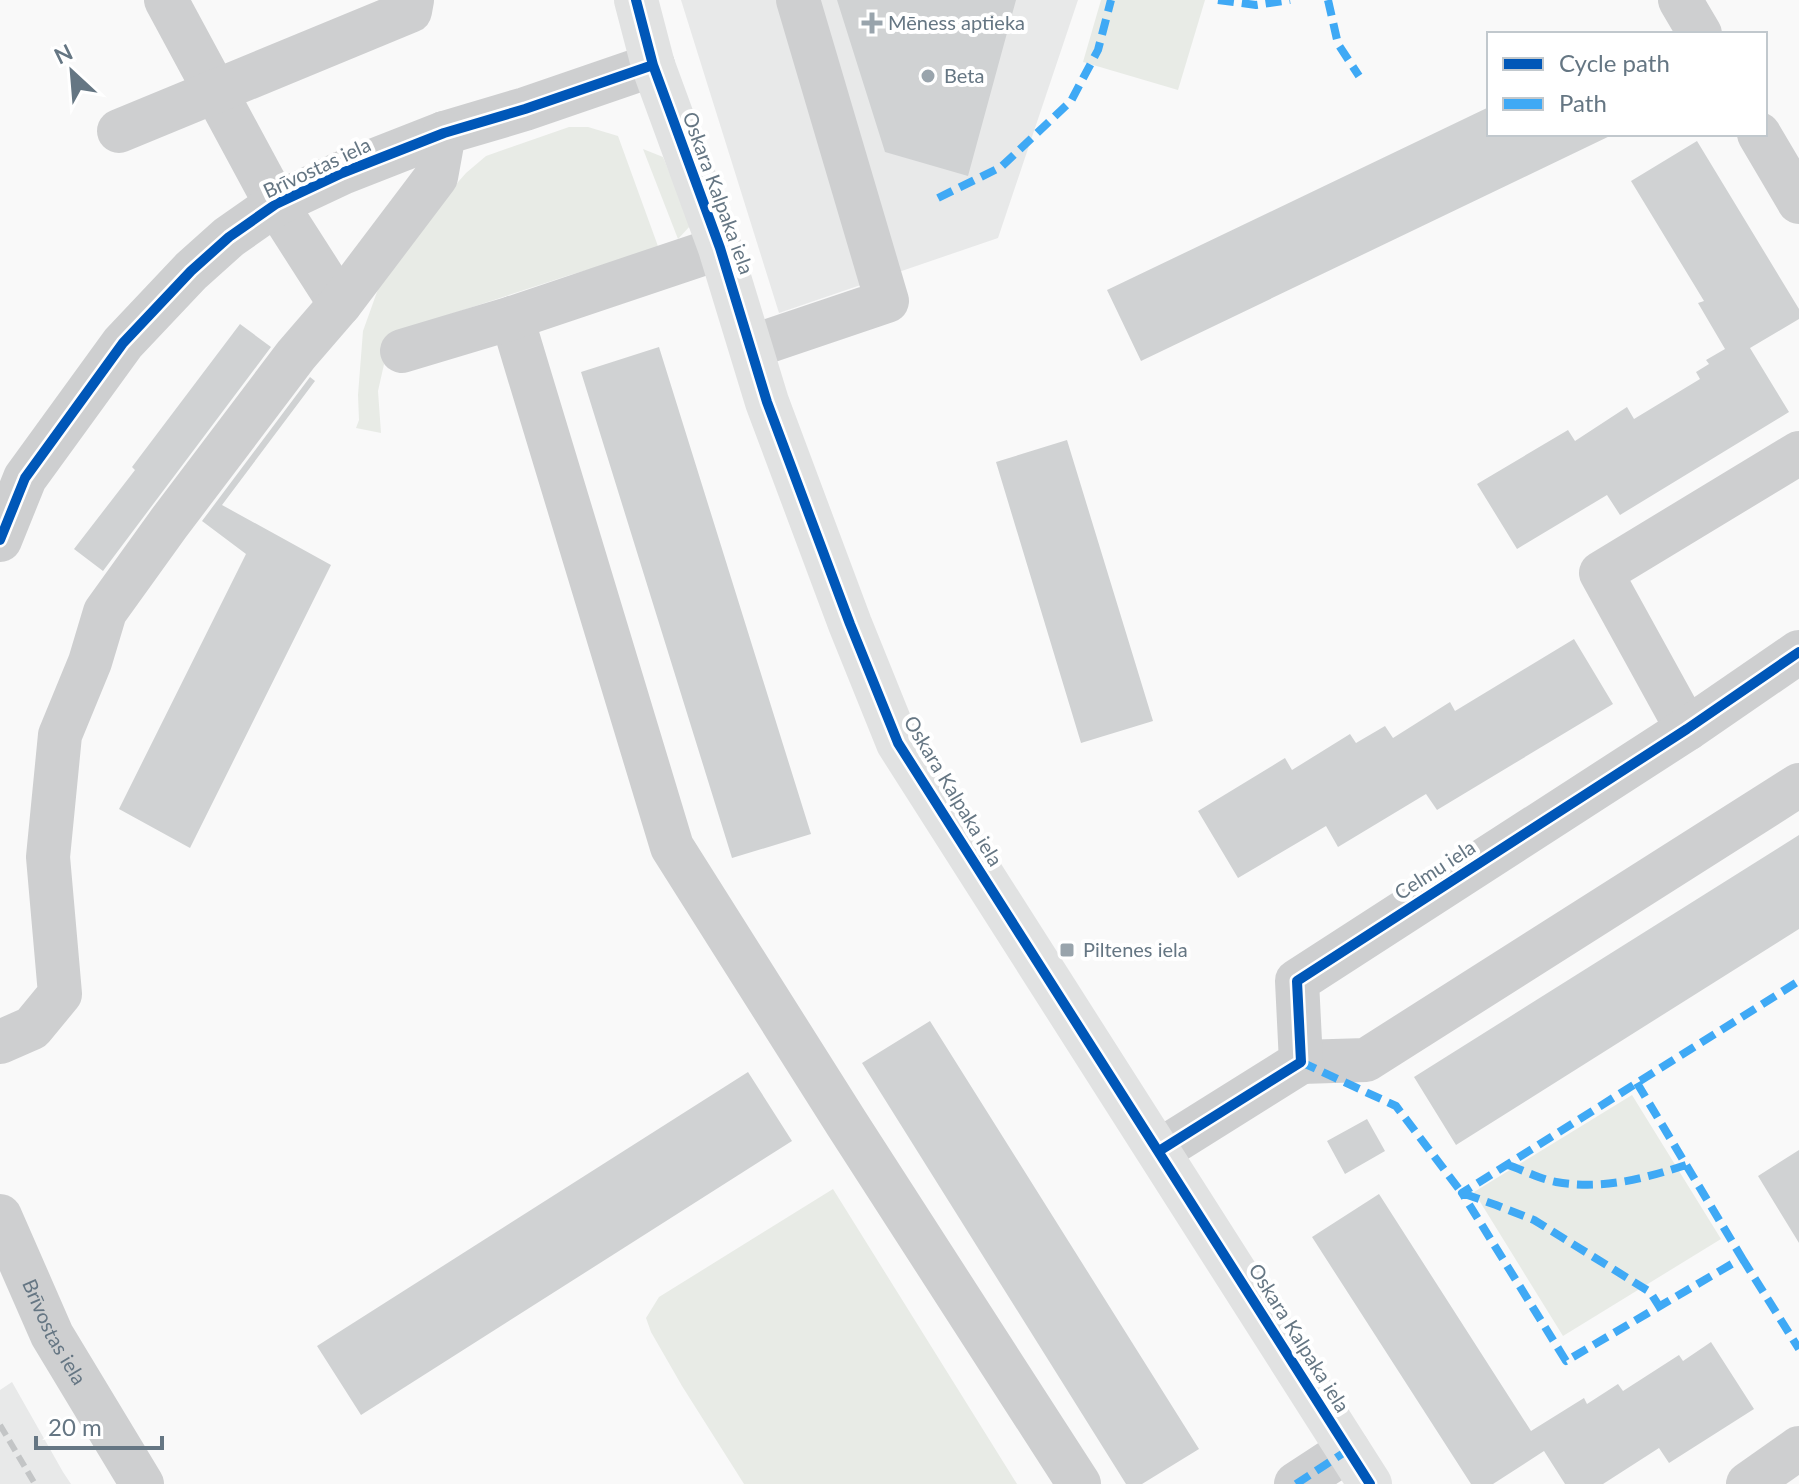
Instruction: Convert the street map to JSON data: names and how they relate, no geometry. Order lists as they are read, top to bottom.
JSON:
{
  "streets": {
    "main road": ["Oskara Kalpaka iela"],
    "street": ["Brīvostas iela", "Celmu iela"]
  },
  "crossings": [
    ["Brīvostas iela", "Oskara Kalpaka iela"]
  ],
  "places": {
    "health": ["Mēness aptieka"],
    "other": ["Beta"],
    "transit": ["Piltenes iela"]
  },
  "legend": ["Cycle path", "Path"],
  "scale_bar": "20 m",
  "north": "top left"
}
